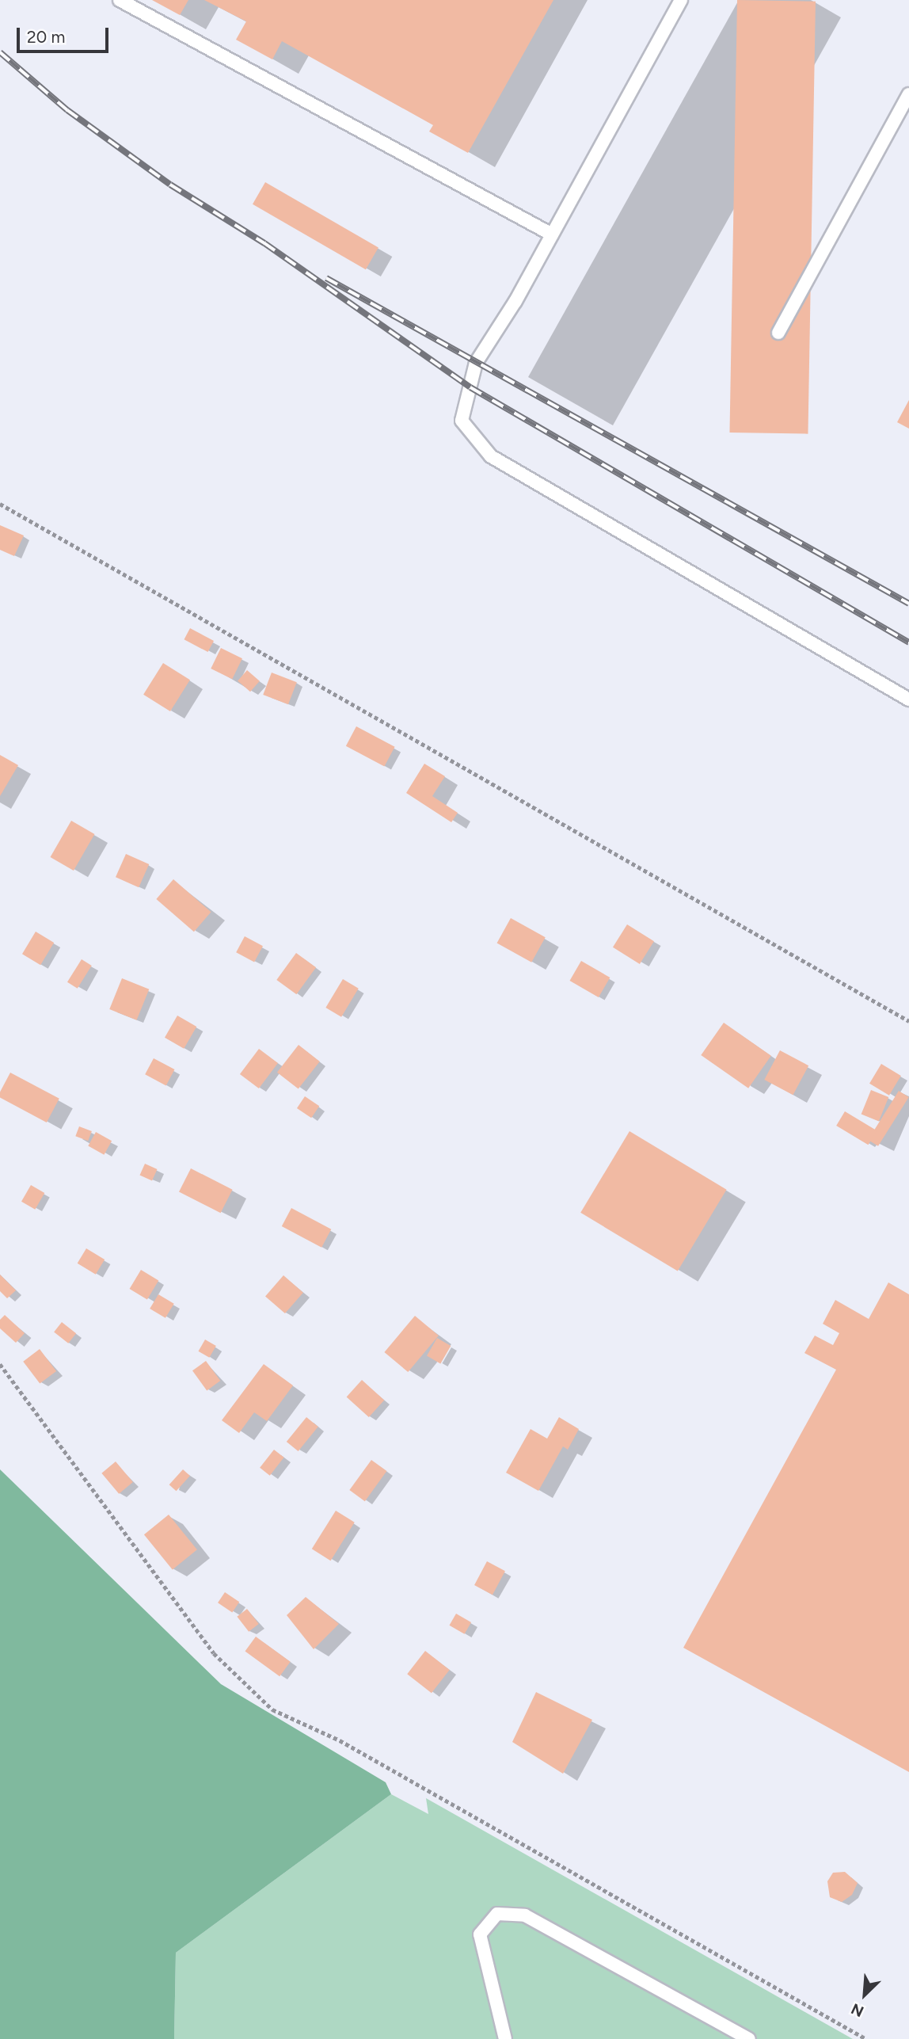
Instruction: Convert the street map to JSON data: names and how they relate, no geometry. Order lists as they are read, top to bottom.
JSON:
{
  "scale_bar": "20 m",
  "north": "bottom left"
}
